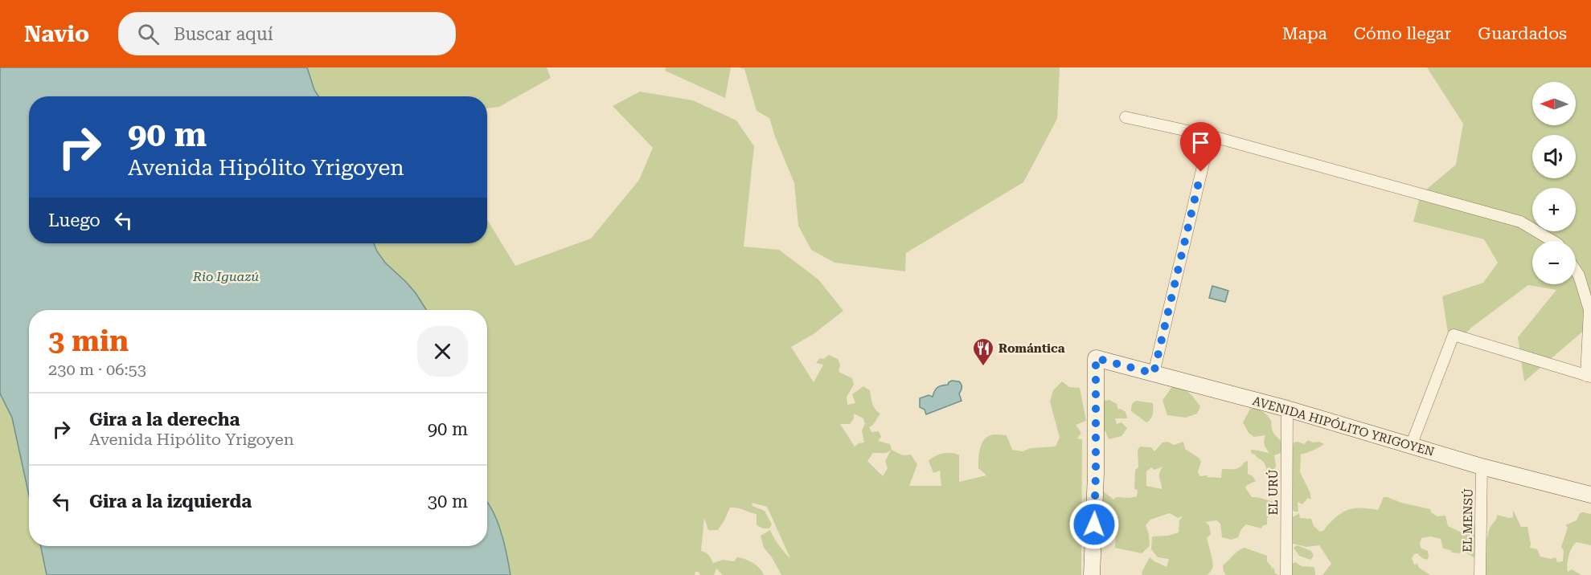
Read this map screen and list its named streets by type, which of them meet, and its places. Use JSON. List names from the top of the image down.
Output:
{
  "streets": {
    "main road": ["AVENIDA HIPÓLITO YRIGOYEN"],
    "street": ["EL URÚ", "EL MENSÚ"]
  },
  "crossings": [
    ["AVENIDA HIPÓLITO YRIGOYEN", "EL URÚ"],
    ["AVENIDA HIPÓLITO YRIGOYEN", "EL MENSÚ"]
  ],
  "water": ["Rio Iguazú"],
  "places": {
    "restaurant": ["Romántica"]
  },
  "north": "left",
  "page": {
    "header": "Navio",
    "search": "Buscar aquí",
    "nav": ["Mapa", "Cómo llegar", "Guardados"],
    "map_buttons": ["+", "−"],
    "turn": ["90 m", "Avenida Hipólito Yrigoyen"],
    "then": "Luego",
    "heading": ["3 min", "230 m · 06:53"],
    "list": [
      {
        "name": "Gira a la derecha",
        "note": "Avenida Hipólito Yrigoyen",
        "value": "90 m"
      },
      {
        "name": "Gira a la izquierda",
        "value": "30 m"
      }
    ]
  }
}
